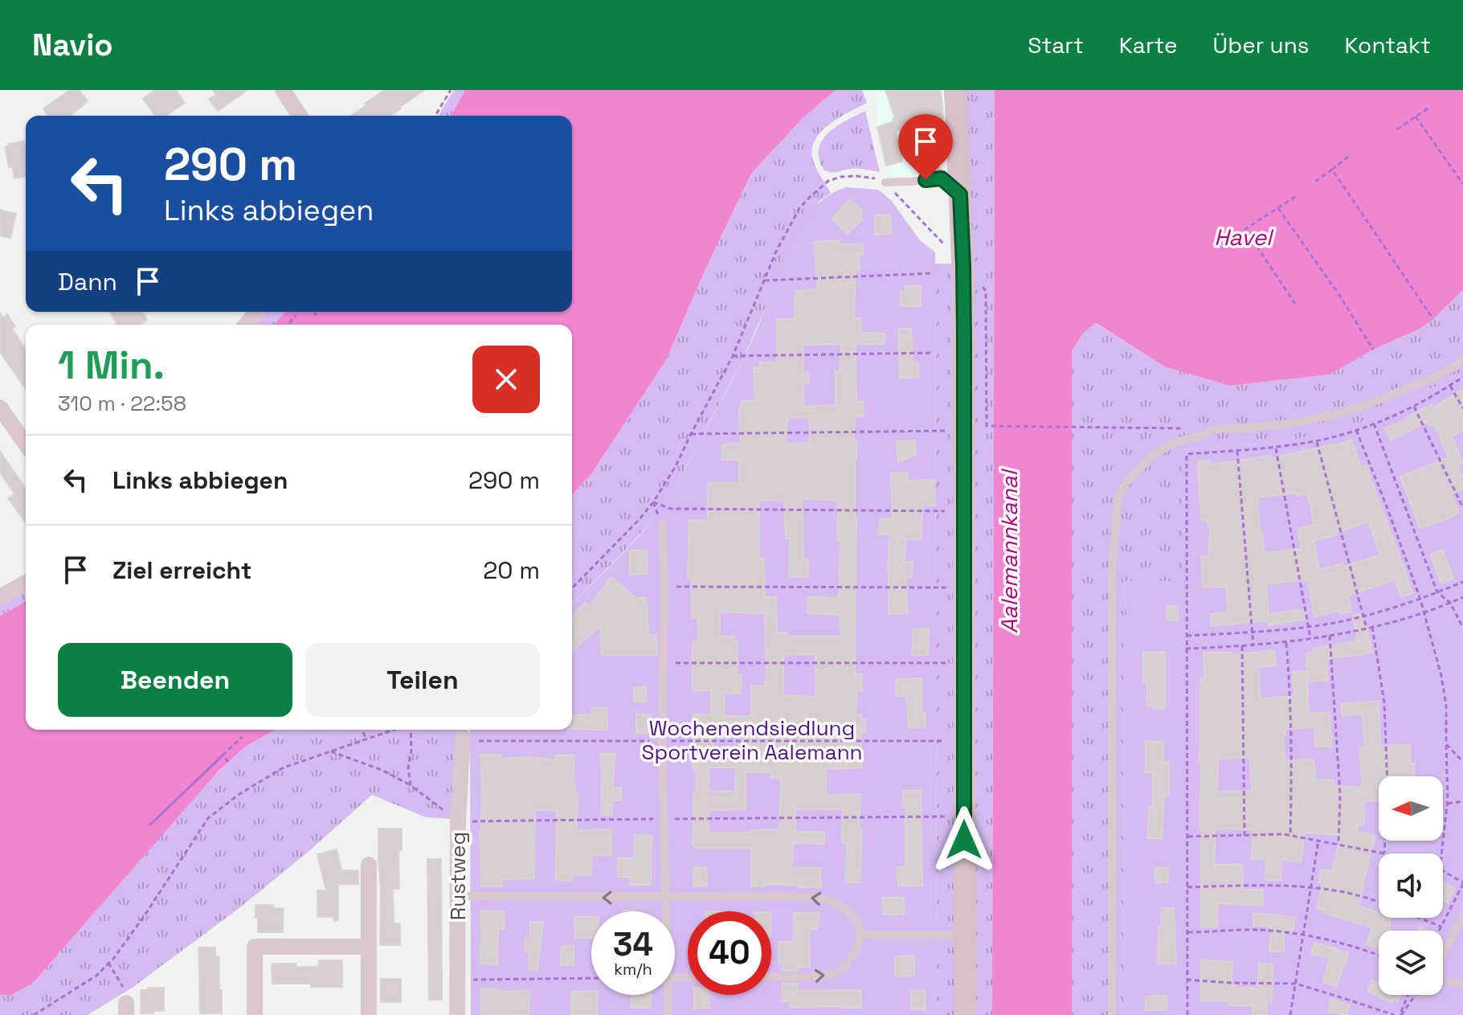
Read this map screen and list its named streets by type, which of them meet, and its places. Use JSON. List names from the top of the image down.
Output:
{
  "streets": {
    "street": ["Rustweg"]
  },
  "water": ["Havel", "Aalemannkanal"],
  "parks": ["Wochenendsiedlung Sportverein Aalemann"],
  "north": "left",
  "page": {
    "header": "Navio",
    "nav": [
      "Start",
      "Karte",
      "Über uns",
      "Kontakt"
    ],
    "turn": ["290 m", "Links abbiegen"],
    "then": "Dann",
    "heading": ["1 Min.", "310 m · 22:58"],
    "list": [
      {
        "name": "Links abbiegen",
        "value": "290 m"
      },
      {
        "name": "Ziel erreicht",
        "value": "20 m"
      }
    ],
    "buttons": ["Beenden", "Teilen"],
    "speed": "34 km/h",
    "limit": "40"
  }
}
